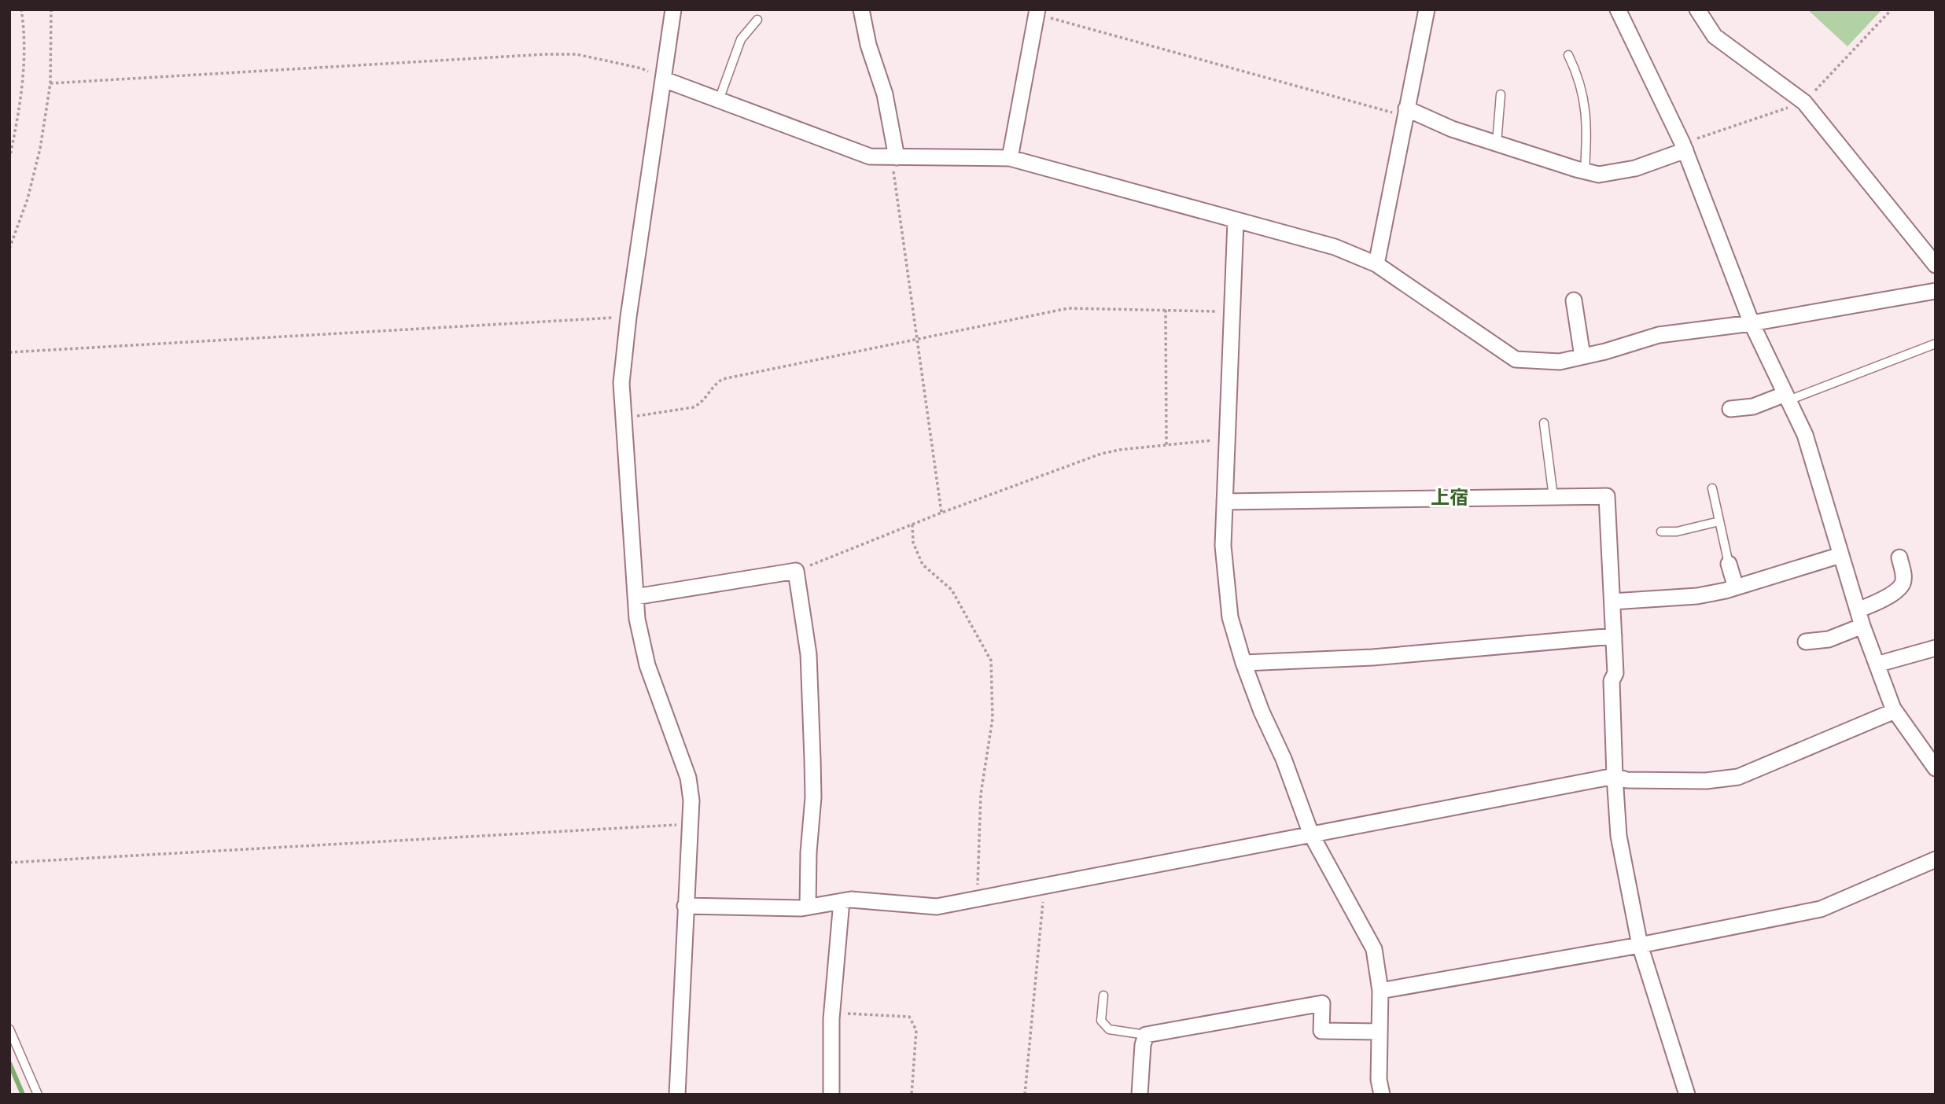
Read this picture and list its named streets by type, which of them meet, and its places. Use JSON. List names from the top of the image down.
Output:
{
  "districts": ["上宿"]
}
